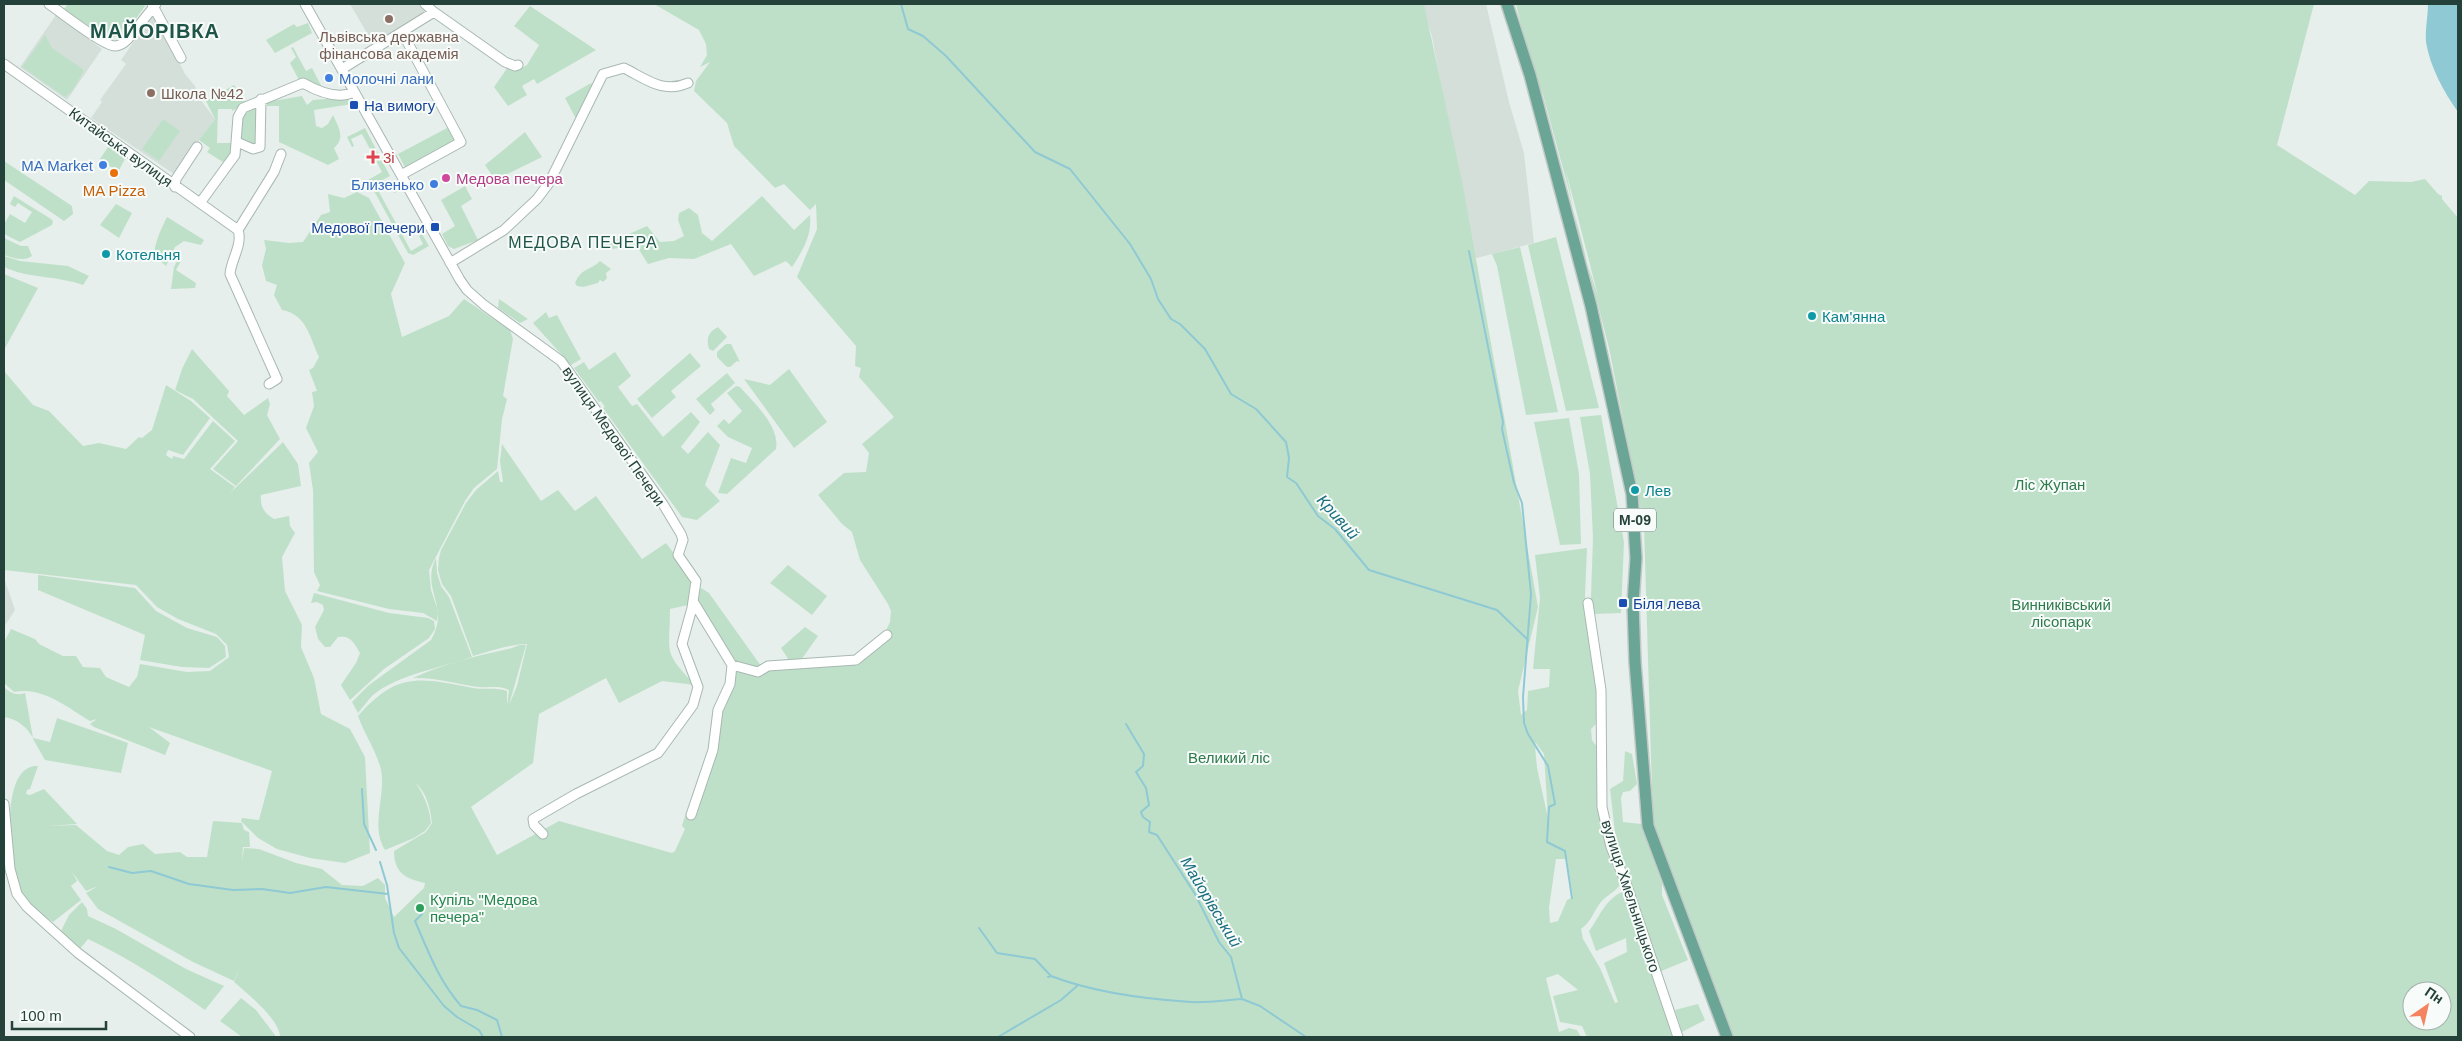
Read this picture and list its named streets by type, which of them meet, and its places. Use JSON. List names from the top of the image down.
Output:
{
  "streets": {
    "main road": ["М-09"],
    "street": ["Китайська вулиця", "вулиця Медової Печери", "вулиця Хмельницького"]
  },
  "districts": ["МАЙОРІВКА", "МЕДОВА ПЕЧЕРА"],
  "water": ["Кривий", "Майорівський"],
  "parks": ["Ліс Жупан", "Винниківський лісопарк", "Великий ліс"],
  "places": {
    "other": [
      "Львівська державна фінансова академія",
      "Молочні лани",
      "Школа №42",
      "MA Market",
      "MA Pizza",
      "Медова печера",
      "Близенько",
      "Котельня",
      "Кам'янна",
      "Лев",
      "Купіль \"Медова печера\""
    ],
    "transit": ["На вимогу", "Медової Печери", "Бiля лева"],
    "health": ["3і"]
  },
  "scale_bar": "100 m",
  "north": "top right"
}
